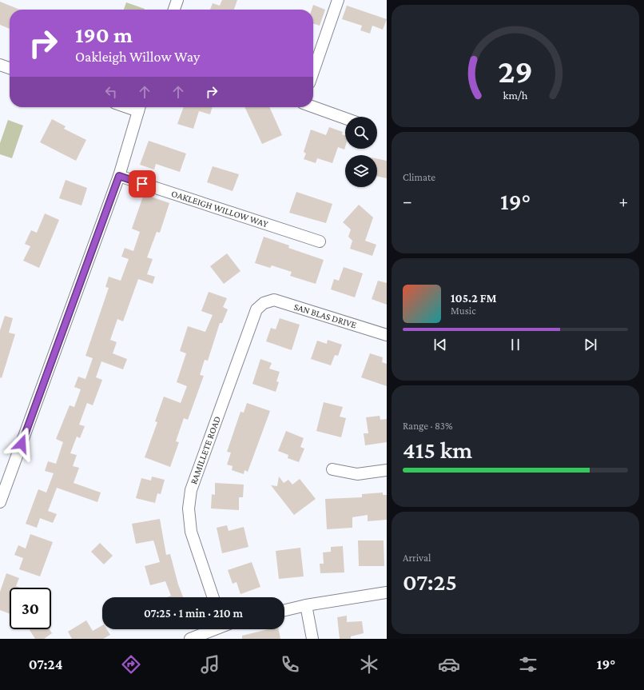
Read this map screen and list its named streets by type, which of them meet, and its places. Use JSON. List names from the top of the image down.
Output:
{
  "streets": {
    "street": ["OAKLEIGH WILLOW WAY", "SAN BLAS DRIVE", "RAMILLETE ROAD"]
  },
  "crossings": [
    ["SAN BLAS DRIVE", "RAMILLETE ROAD"]
  ],
  "page": {
    "turn": ["190 m", "Oakleigh Willow Way"],
    "tile": [
      "Climate",
      ["Range · 83%", "415 km"],
      ["Arrival", "07:25"]
    ],
    "heat": ["−", "19°", "+"],
    "song": ["105.2 FM", "Music"],
    "limit": "30",
    "trip": "07:25 · 1 min · 210 m",
    "tabs": ["07:24", "19°"],
    "gauge": ["29", "km/h"]
  }
}
